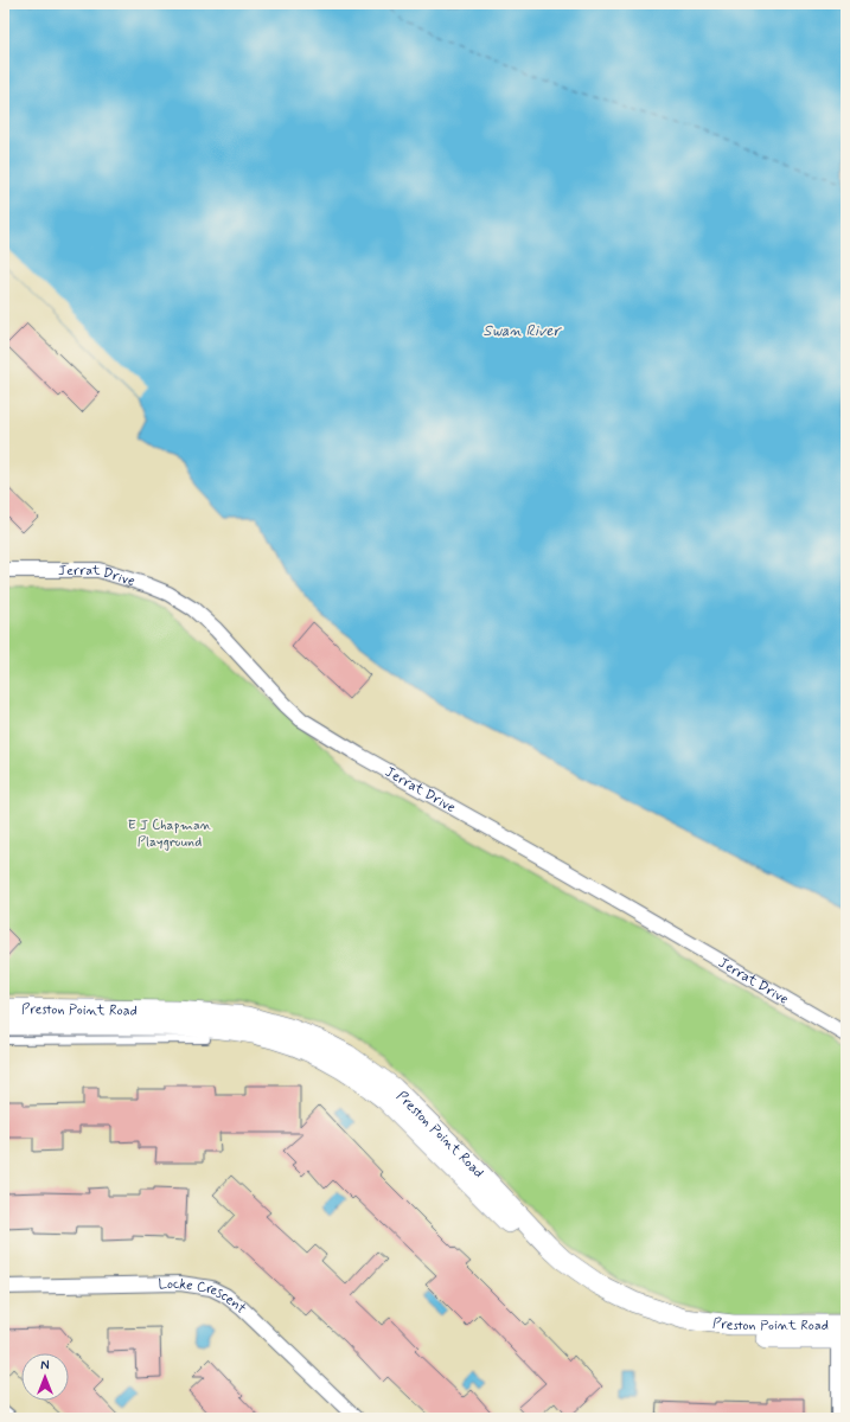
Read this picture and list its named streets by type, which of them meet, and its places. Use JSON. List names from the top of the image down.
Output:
{
  "streets": {
    "main road": ["Preston Point Road"],
    "street": ["Jerrat Drive", "Locke Crescent"]
  },
  "water": ["Swan River"],
  "parks": ["E J Chapman Playground"],
  "north": "top"
}
